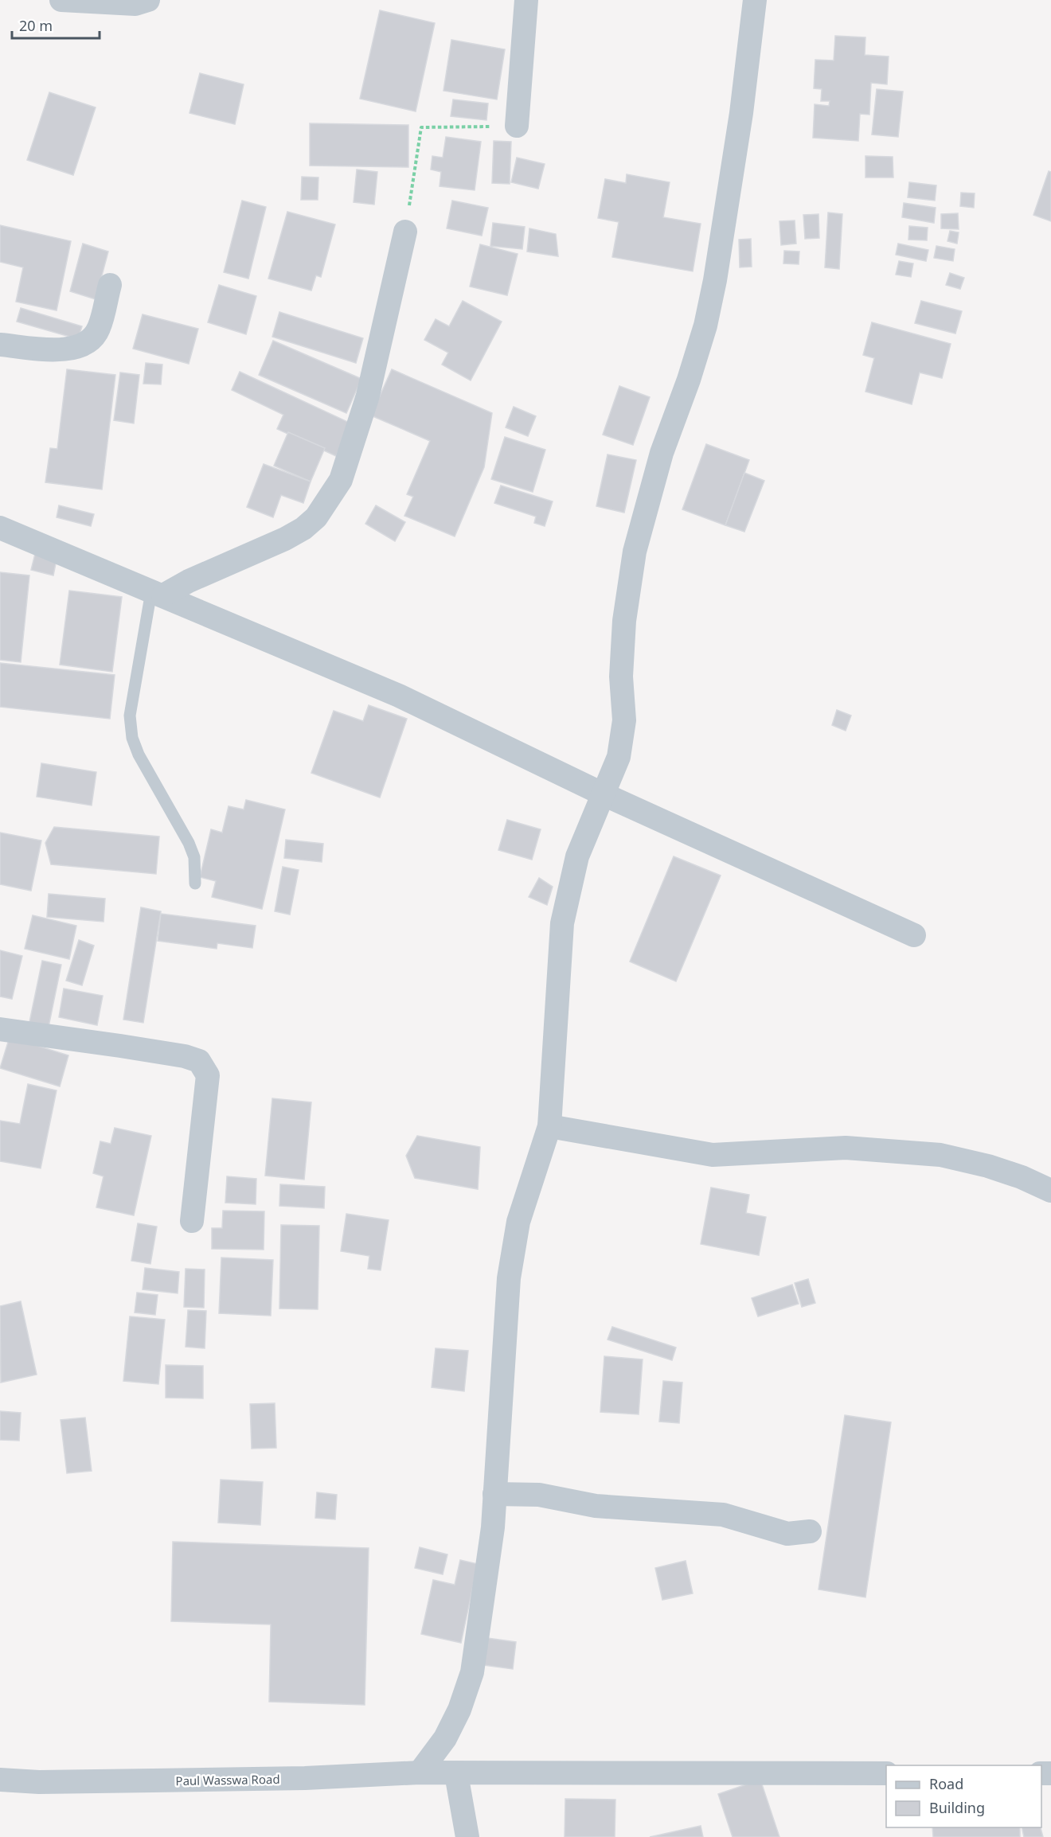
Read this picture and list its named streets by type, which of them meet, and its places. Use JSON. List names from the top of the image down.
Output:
{
  "streets": {
    "street": ["Paul Wasswa Road"]
  },
  "legend": ["Road", "Building"],
  "scale_bar": "20 m"
}
